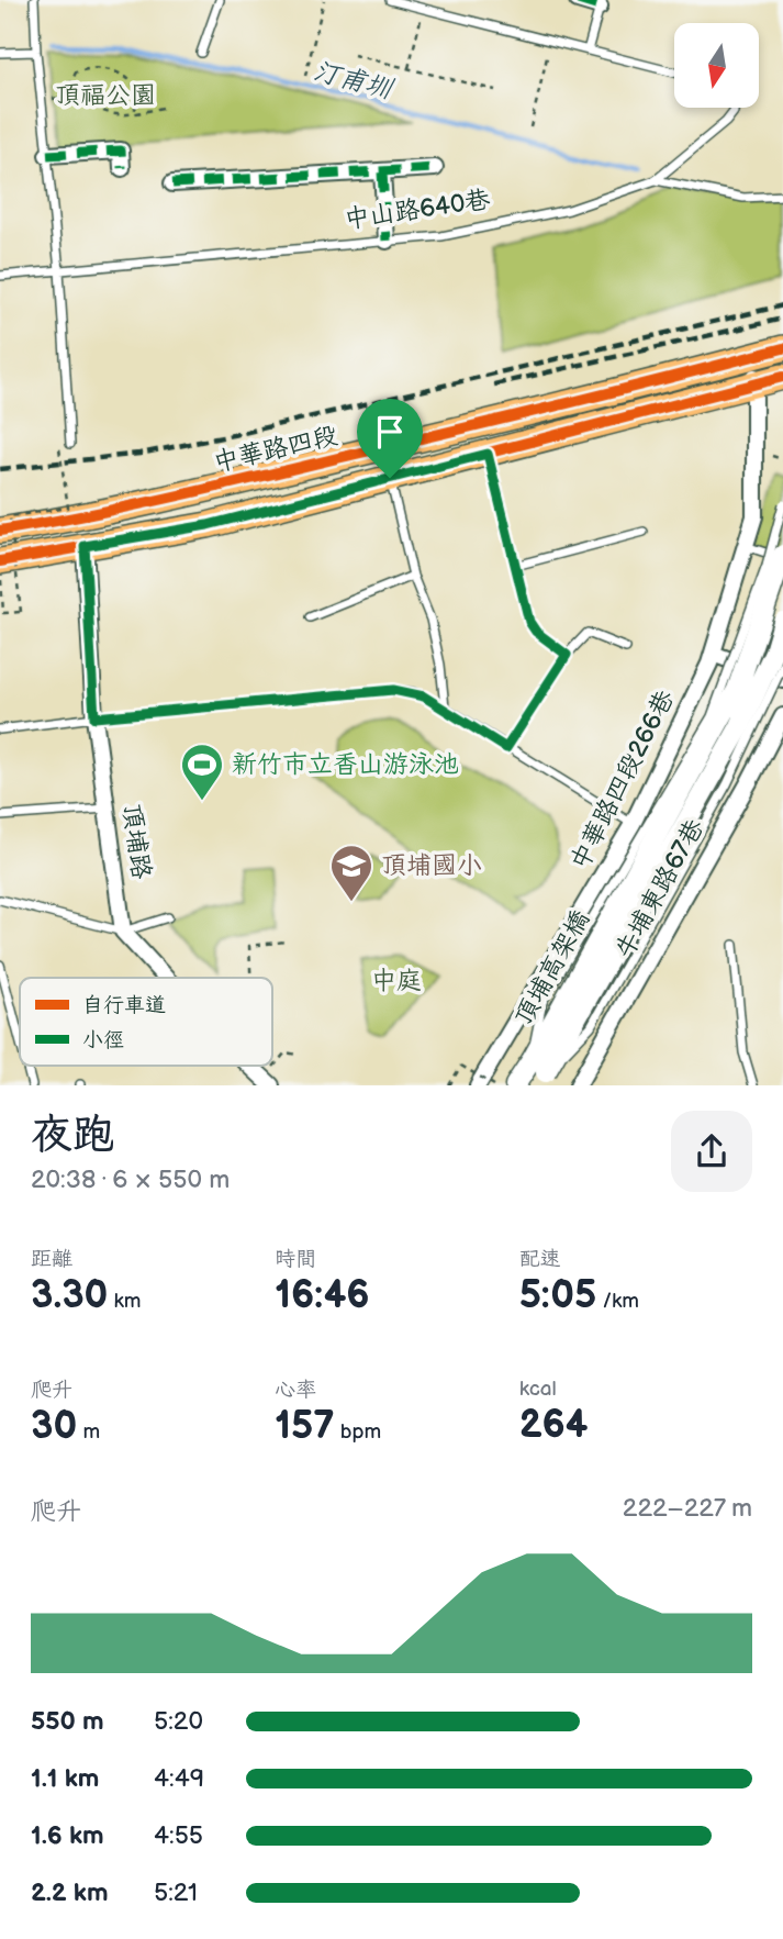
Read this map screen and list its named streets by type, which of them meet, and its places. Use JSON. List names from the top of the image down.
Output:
{
  "streets": {
    "main road": ["中華路四段"],
    "street": [
      "中華路四段266巷",
      "頂埔路",
      "牛埔東路67巷",
      "頂埔高架橋"
    ],
    "lane": ["中山路640巷"]
  },
  "crossings": [
    ["中華路四段", "中華路四段266巷"]
  ],
  "water": ["汀甫圳"],
  "parks": ["頂福公園", "中庭"],
  "places": {
    "sports": ["新竹市立香山游泳池"],
    "school or university": ["頂埔國小"]
  },
  "legend": ["自行車道", "小徑"],
  "north": "bottom",
  "page": {
    "heading": ["夜跑", "20:38 · 6 × 550 m"],
    "stats": [
      ["距離", "3.30 km"],
      ["時間", "16:46"],
      ["配速", "5:05 /km"],
      ["爬升", "30 m"],
      ["心率", "157 bpm"],
      ["kcal", "264"]
    ],
    "chart": ["爬升", "222–227 m"],
    "list": [
      {
        "name": "550 m",
        "note": "5:20"
      },
      {
        "name": "1.1 km",
        "note": "4:49"
      },
      {
        "name": "1.6 km",
        "note": "4:55"
      },
      {
        "name": "2.2 km",
        "note": "5:21"
      }
    ]
  }
}
